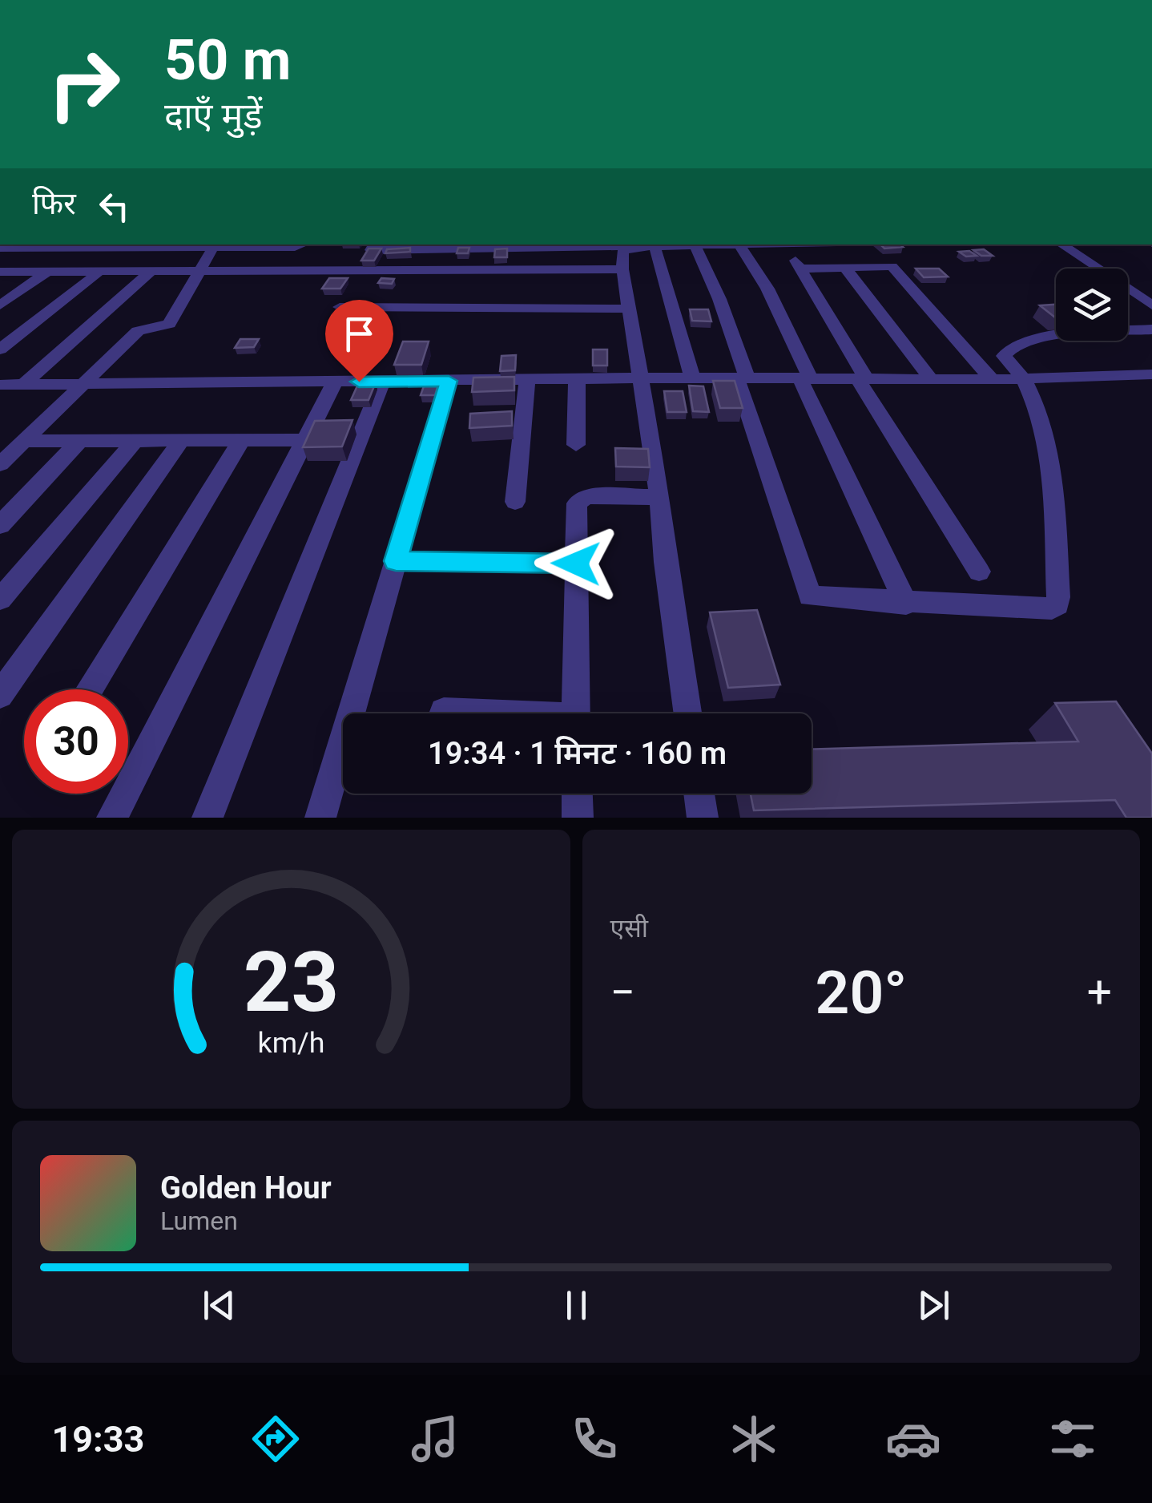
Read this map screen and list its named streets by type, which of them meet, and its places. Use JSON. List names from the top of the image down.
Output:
{
  "page": {
    "turn": ["50 m", "दाएँ मुड़ें"],
    "then": "फिर",
    "limit": "30",
    "trip": "19:34 · 1 मिनट · 160 m",
    "tile": "एसी",
    "heat": ["−", "20°", "+"],
    "song": ["Golden Hour", "Lumen"],
    "tabs": "19:33",
    "gauge": ["23", "km/h"]
  }
}
